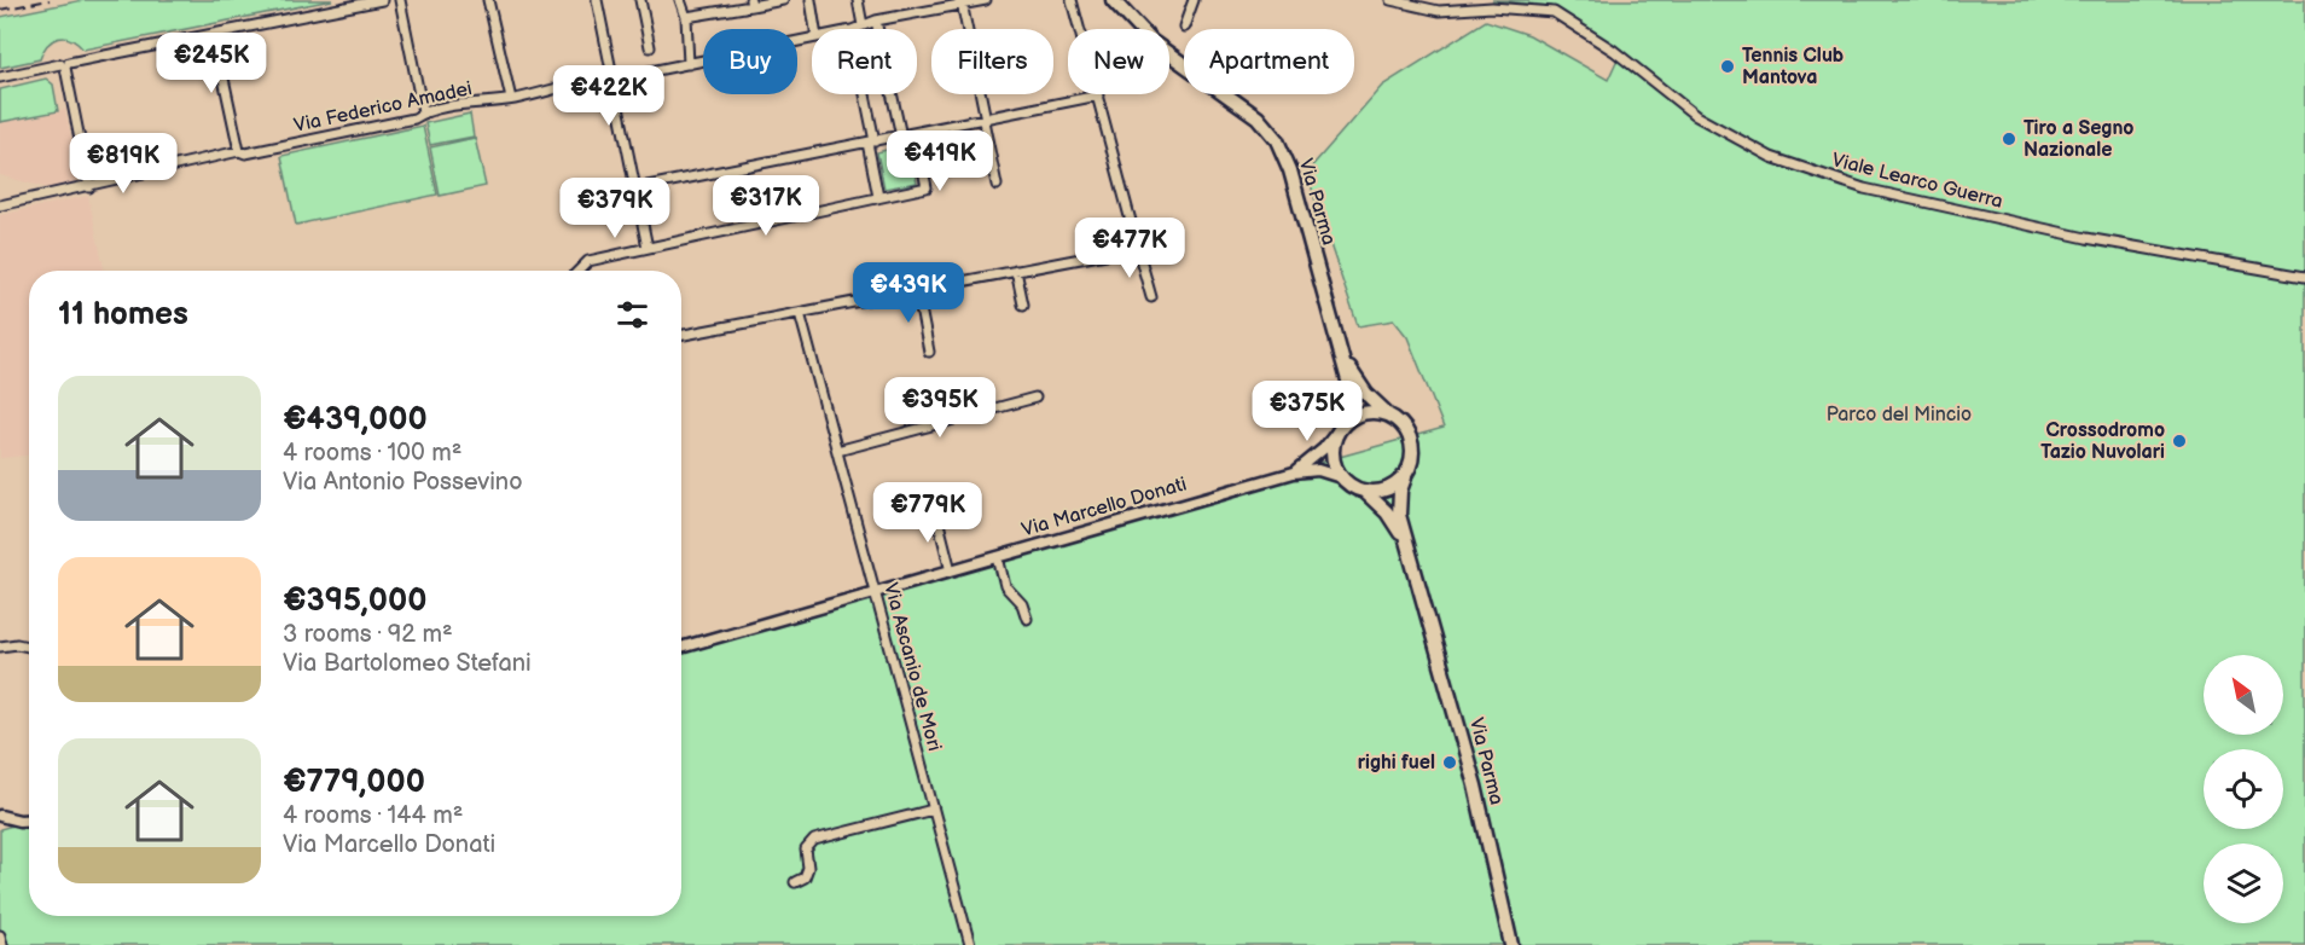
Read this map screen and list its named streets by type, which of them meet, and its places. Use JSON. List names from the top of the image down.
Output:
{
  "streets": {
    "main road": ["Via Parma"],
    "street": [
      "Via Federico Amadei",
      "Viale Learco Guerra",
      "Via Marcello Donati",
      "Via Ascanio de Mori"
    ]
  },
  "crossings": [
    ["Via Parma", "Via Marcello Donati"],
    ["Via Marcello Donati", "Via Ascanio de Mori"]
  ],
  "parks": ["Parco del Mincio"],
  "places": [
    "Tennis Club Mantova",
    "Tiro a Segno Nazionale",
    "Crossodromo Tazio Nuvolari",
    "righi fuel"
  ],
  "north": "top left",
  "page": {
    "chip": [
      "Buy",
      "Rent",
      "Filters",
      "New",
      "Apartment"
    ],
    "price": [
      "€245K",
      "€422K",
      "€419K",
      "€819K",
      "€317K",
      "€379K",
      "€477K",
      "€439K",
      "€395K",
      "€375K",
      "€779K"
    ],
    "heading": "11 homes",
    "list": [
      {
        "name": "€439,000",
        "note": "4 rooms · 100 m² · Via Antonio Possevino"
      },
      {
        "name": "€395,000",
        "note": "3 rooms · 92 m² · Via Bartolomeo Stefani"
      },
      {
        "name": "€779,000",
        "note": "4 rooms · 144 m² · Via Marcello Donati"
      }
    ]
  }
}
